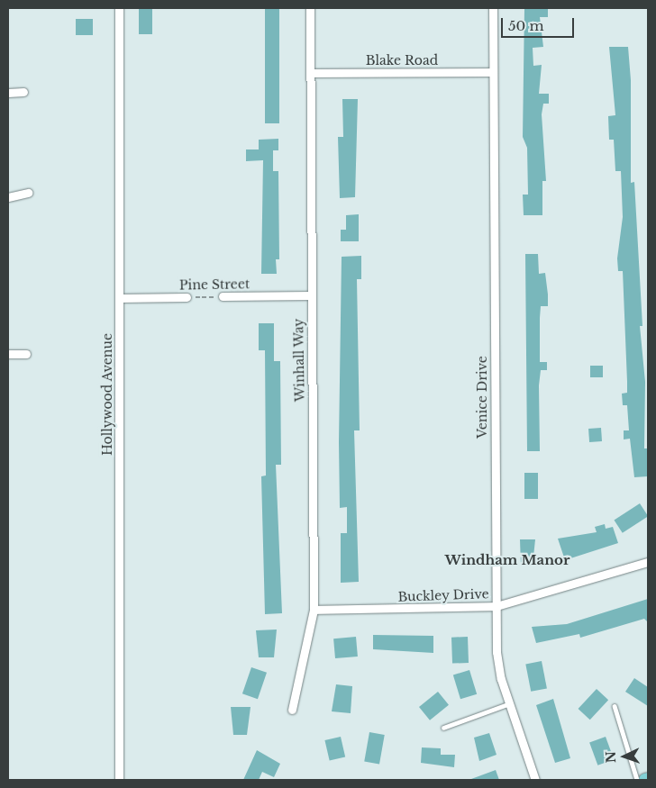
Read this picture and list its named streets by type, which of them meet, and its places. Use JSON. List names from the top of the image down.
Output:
{
  "streets": {
    "street": [
      "Blake Road",
      "Pine Street",
      "Winhall Way",
      "Hollywood Avenue",
      "Venice Drive",
      "Buckley Drive"
    ]
  },
  "crossings": [
    ["Blake Road", "Winhall Way"],
    ["Blake Road", "Venice Drive"],
    ["Pine Street", "Winhall Way"],
    ["Pine Street", "Hollywood Avenue"],
    ["Winhall Way", "Buckley Drive"],
    ["Venice Drive", "Buckley Drive"]
  ],
  "districts": ["Windham Manor"],
  "scale_bar": "50 m",
  "north": "left"
}
